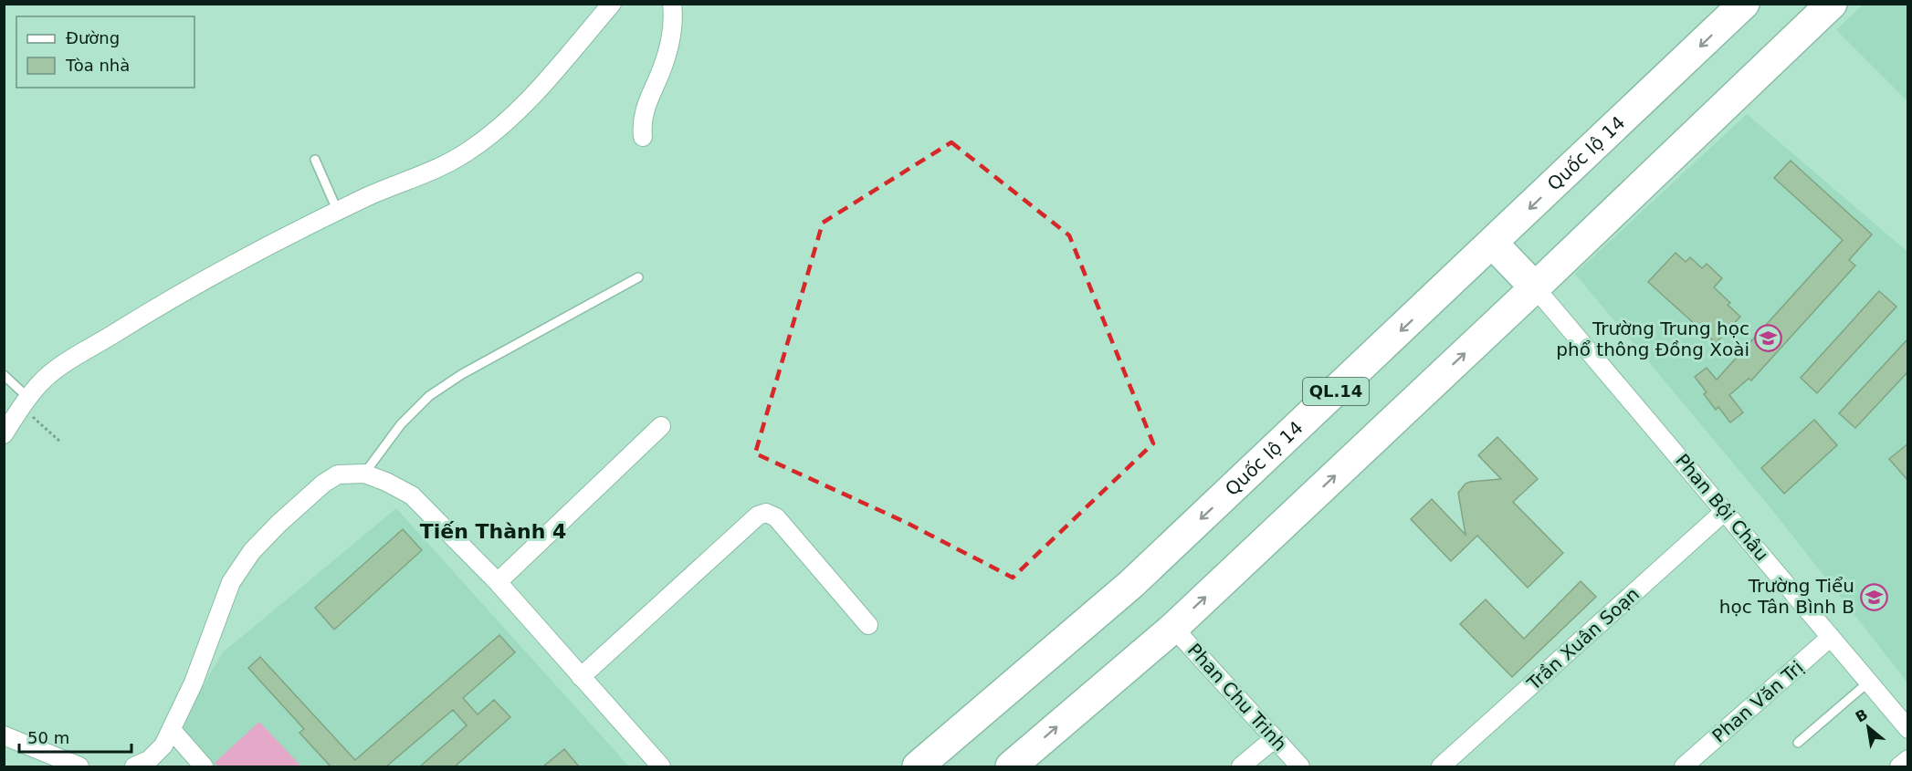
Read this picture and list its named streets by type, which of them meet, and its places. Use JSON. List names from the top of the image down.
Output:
{
  "streets": {
    "highway": ["Quốc lộ 14", "QL.14"],
    "street": [
      "Phan Bội Châu",
      "Trần Xuân Soạn",
      "Phan Chu Trinh",
      "Phan Văn Trị"
    ]
  },
  "crossings": [
    ["Phan Bội Châu", "Trần Xuân Soạn"],
    ["Phan Bội Châu", "Phan Văn Trị"]
  ],
  "districts": ["Tiến Thành 4"],
  "places": {
    "school or university": ["Trường Trung học phổ thông Đồng Xoài", "Trường Tiểu học Tân Bình B"]
  },
  "legend": ["Đường", "Tòa nhà"],
  "scale_bar": "50 m",
  "north": "top left"
}
